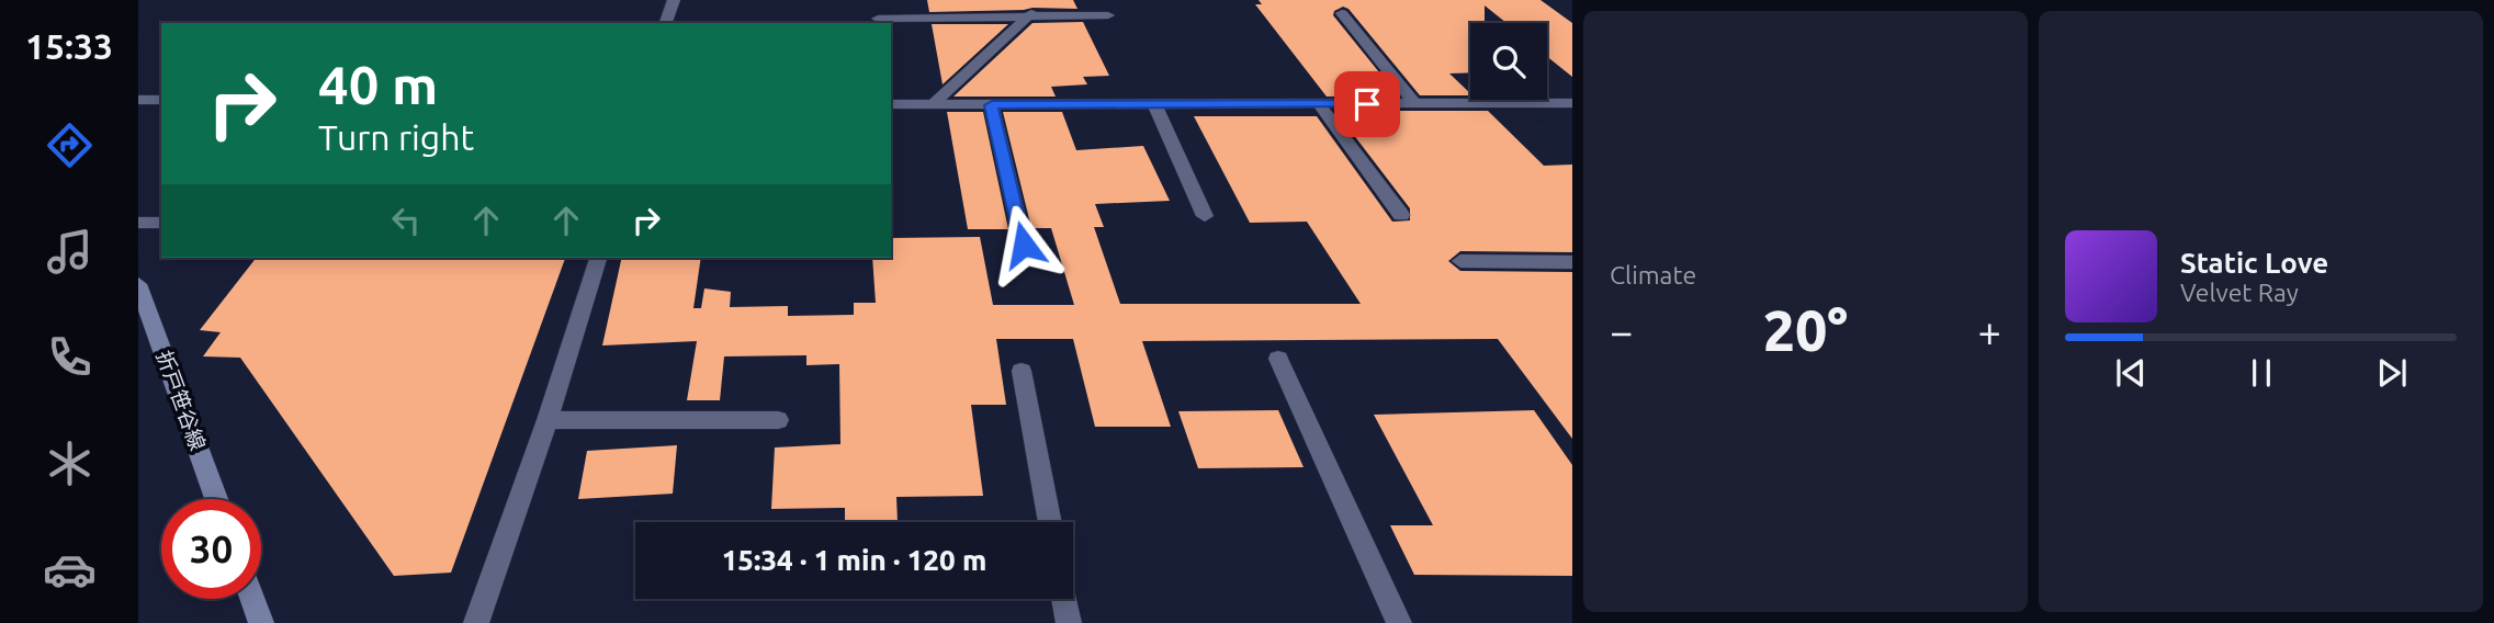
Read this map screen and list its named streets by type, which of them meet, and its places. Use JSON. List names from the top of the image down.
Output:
{
  "streets": {
    "main road": ["折戸笹谷線"]
  },
  "page": {
    "tabs": "15:33",
    "tile": "Climate",
    "turn": ["40 m", "Turn right"],
    "song": ["Static Love", "Velvet Ray"],
    "heat": ["−", "20°", "+"],
    "limit": "30",
    "trip": "15:34 · 1 min · 120 m"
  }
}
